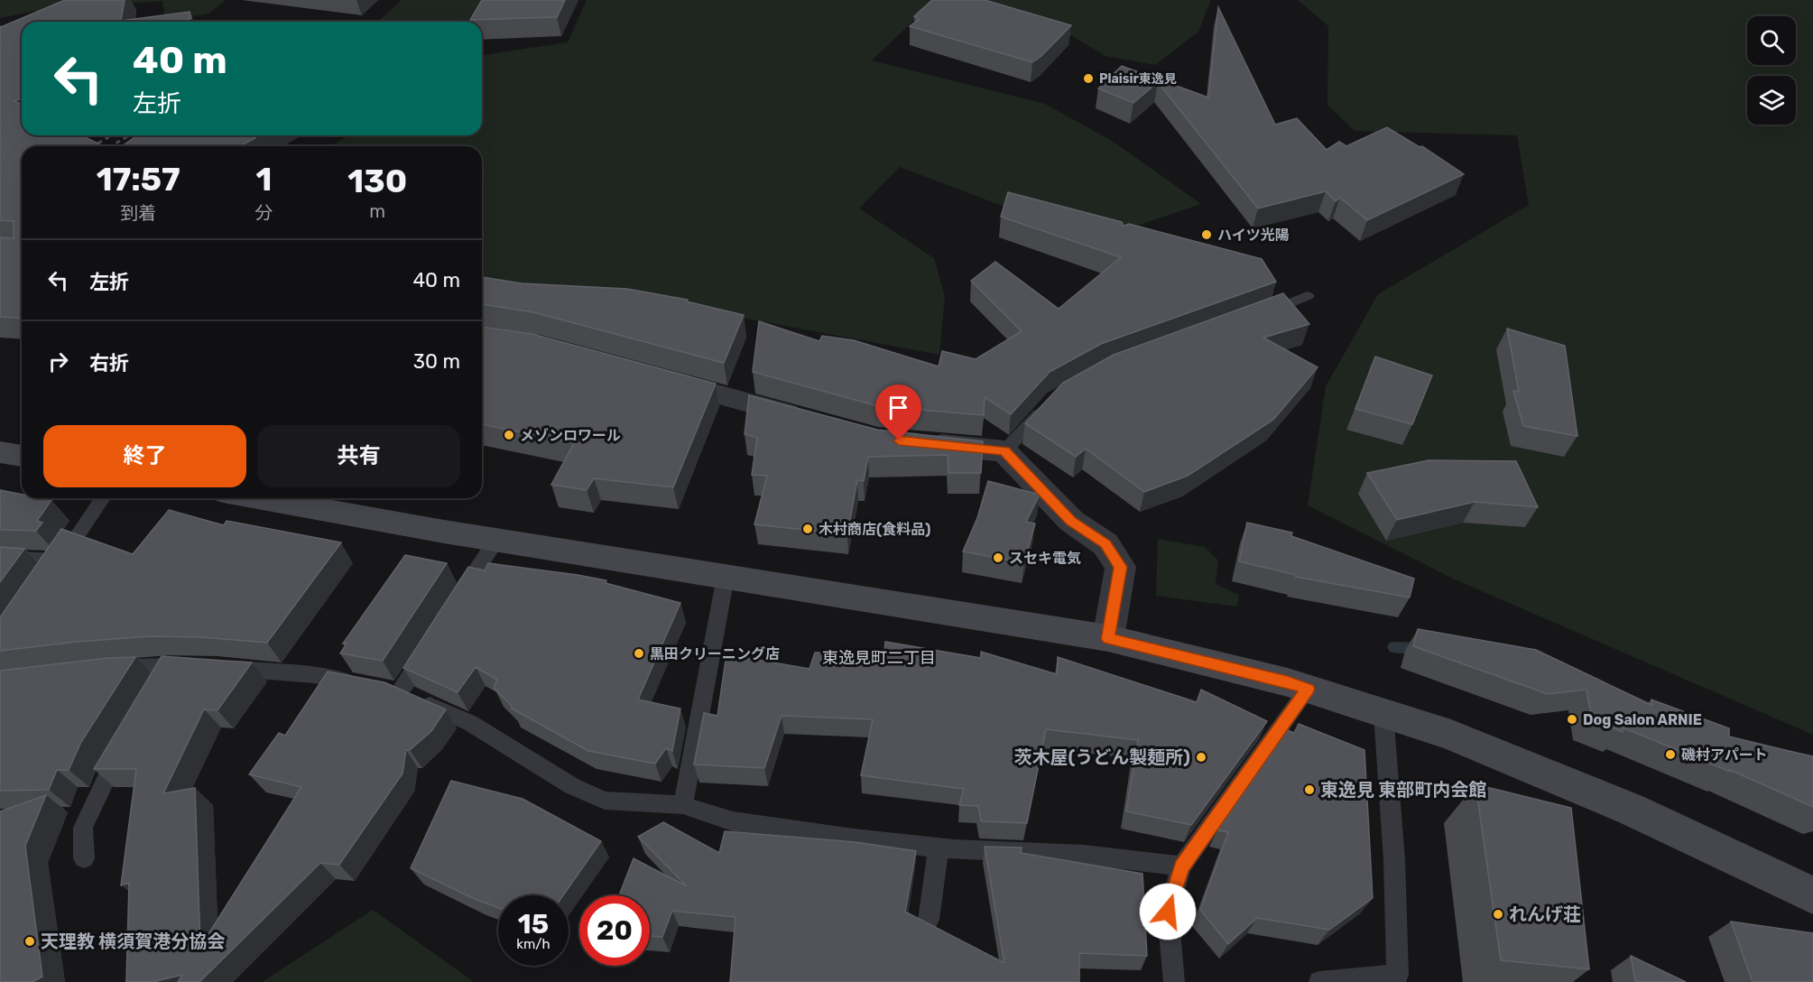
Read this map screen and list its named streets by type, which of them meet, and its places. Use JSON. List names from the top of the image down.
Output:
{
  "districts": ["東逸見町二丁目"],
  "places": [
    "Plaisir東逸見",
    "ハイツ光陽",
    "メゾンロワール",
    "木村商店(食料品)",
    "スセキ電気",
    "黒田クリーニング店",
    "Dog Salon ARNIE",
    "磯村アパート",
    "茨木屋(うどん製麺所)",
    "東逸見 東部町内会館",
    "れんげ荘",
    "天理教 横須賀港分協会"
  ],
  "page": {
    "turn": ["40 m", "左折"],
    "eta": [
      "17:57",
      "到着",
      "1",
      "分",
      "130",
      "m"
    ],
    "list": [
      {
        "name": "左折",
        "value": "40 m"
      },
      {
        "name": "右折",
        "value": "30 m"
      }
    ],
    "buttons": ["終了", "共有"],
    "speed": "15 km/h",
    "limit": "20"
  }
}
